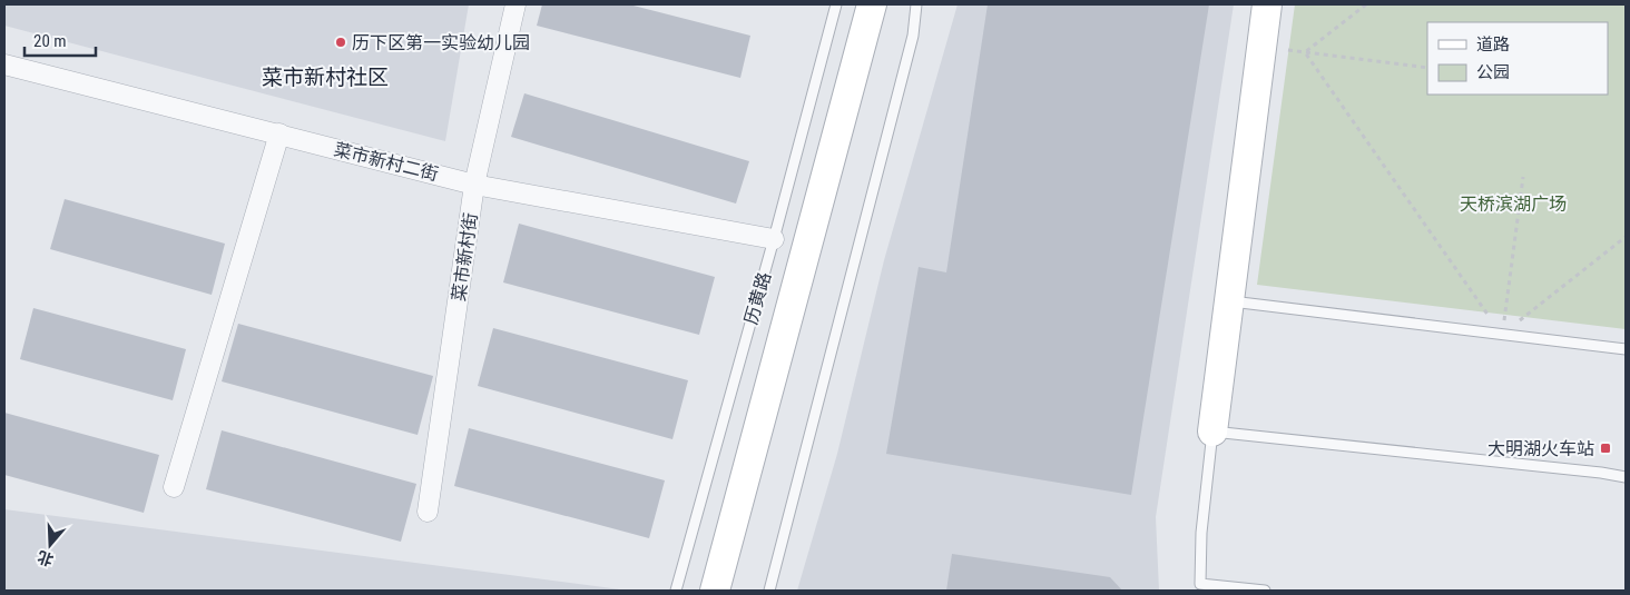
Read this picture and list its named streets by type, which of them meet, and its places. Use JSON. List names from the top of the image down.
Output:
{
  "streets": {
    "street": ["菜市新村二街", "菜市新村街", "历黄路"]
  },
  "crossings": [
    ["菜市新村二街", "菜市新村街"],
    ["菜市新村二街", "历黄路"]
  ],
  "districts": ["菜市新村社区"],
  "parks": ["天桥滨湖广场"],
  "places": {
    "other": ["历下区第一实验幼儿园"],
    "transit": ["大明湖火车站"]
  },
  "legend": ["道路", "公园"],
  "scale_bar": "20 m",
  "north": "bottom"
}
